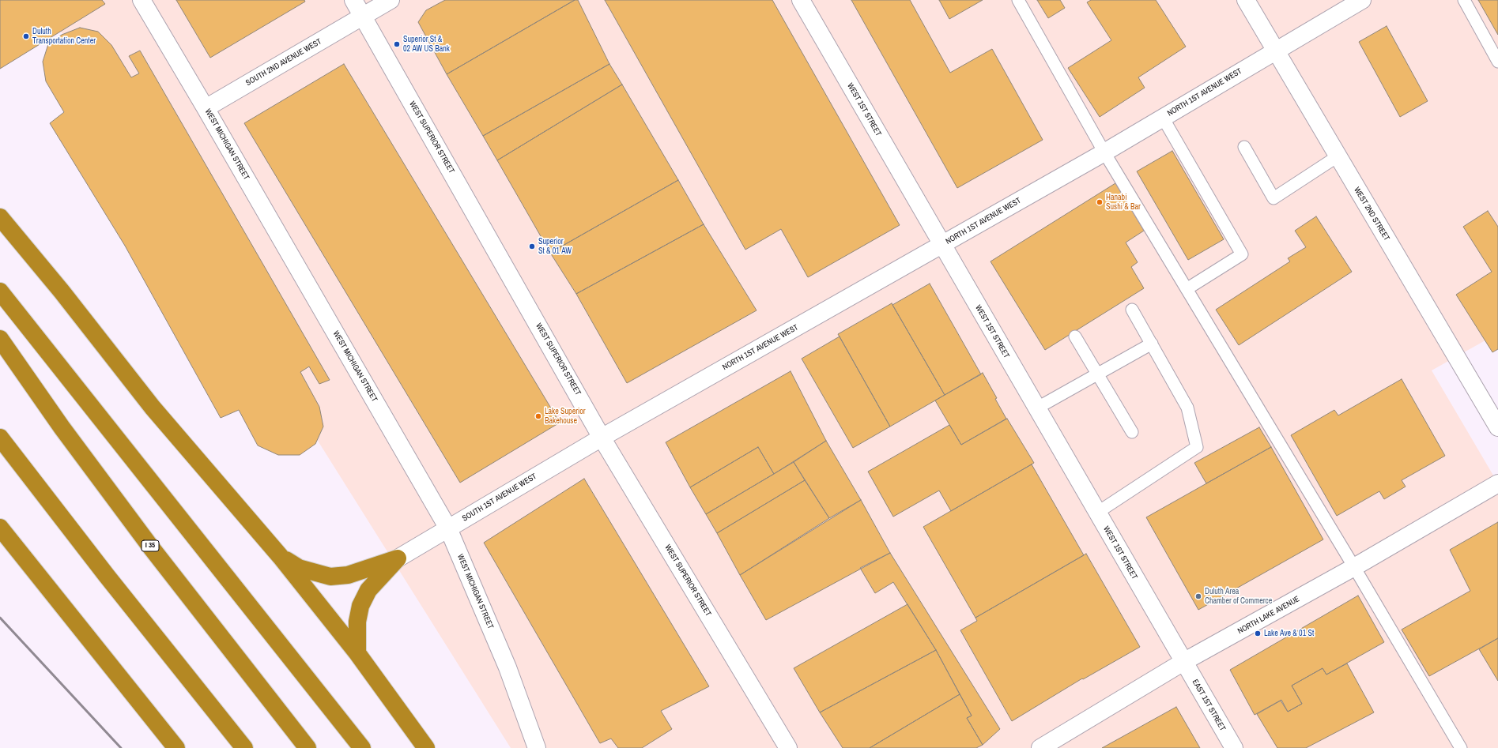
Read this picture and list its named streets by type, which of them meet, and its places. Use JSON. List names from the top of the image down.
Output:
{
  "streets": {
    "highway": ["I 35"],
    "street": [
      "SOUTH 2ND AVENUE WEST",
      "NORTH 1ST AVENUE WEST",
      "WEST 1ST STREET",
      "WEST SUPERIOR STREET",
      "WEST MICHIGAN STREET",
      "WEST 2ND STREET",
      "SOUTH 1ST AVENUE WEST",
      "NORTH LAKE AVENUE",
      "EAST 1ST STREET"
    ]
  },
  "crossings": [
    ["SOUTH 2ND AVENUE WEST", "WEST SUPERIOR STREET"],
    ["SOUTH 2ND AVENUE WEST", "WEST MICHIGAN STREET"],
    ["NORTH 1ST AVENUE WEST", "WEST 1ST STREET"],
    ["NORTH 1ST AVENUE WEST", "WEST SUPERIOR STREET"],
    ["NORTH 1ST AVENUE WEST", "WEST 2ND STREET"],
    ["NORTH 1ST AVENUE WEST", "SOUTH 1ST AVENUE WEST"],
    ["WEST 1ST STREET", "NORTH LAKE AVENUE"],
    ["WEST 1ST STREET", "EAST 1ST STREET"],
    ["WEST SUPERIOR STREET", "SOUTH 1ST AVENUE WEST"],
    ["WEST MICHIGAN STREET", "SOUTH 1ST AVENUE WEST"],
    ["NORTH LAKE AVENUE", "EAST 1ST STREET"]
  ],
  "places": [
    "Duluth Transportation Center",
    "Superior St & 02 AW US Bank",
    "Hanabi Sushi & Bar",
    "Superior St & 01 AW",
    "Lake Superior Bakehouse",
    "Duluth Area Chamber of Commerce",
    "Lake Ave & 01 St"
  ]
}
